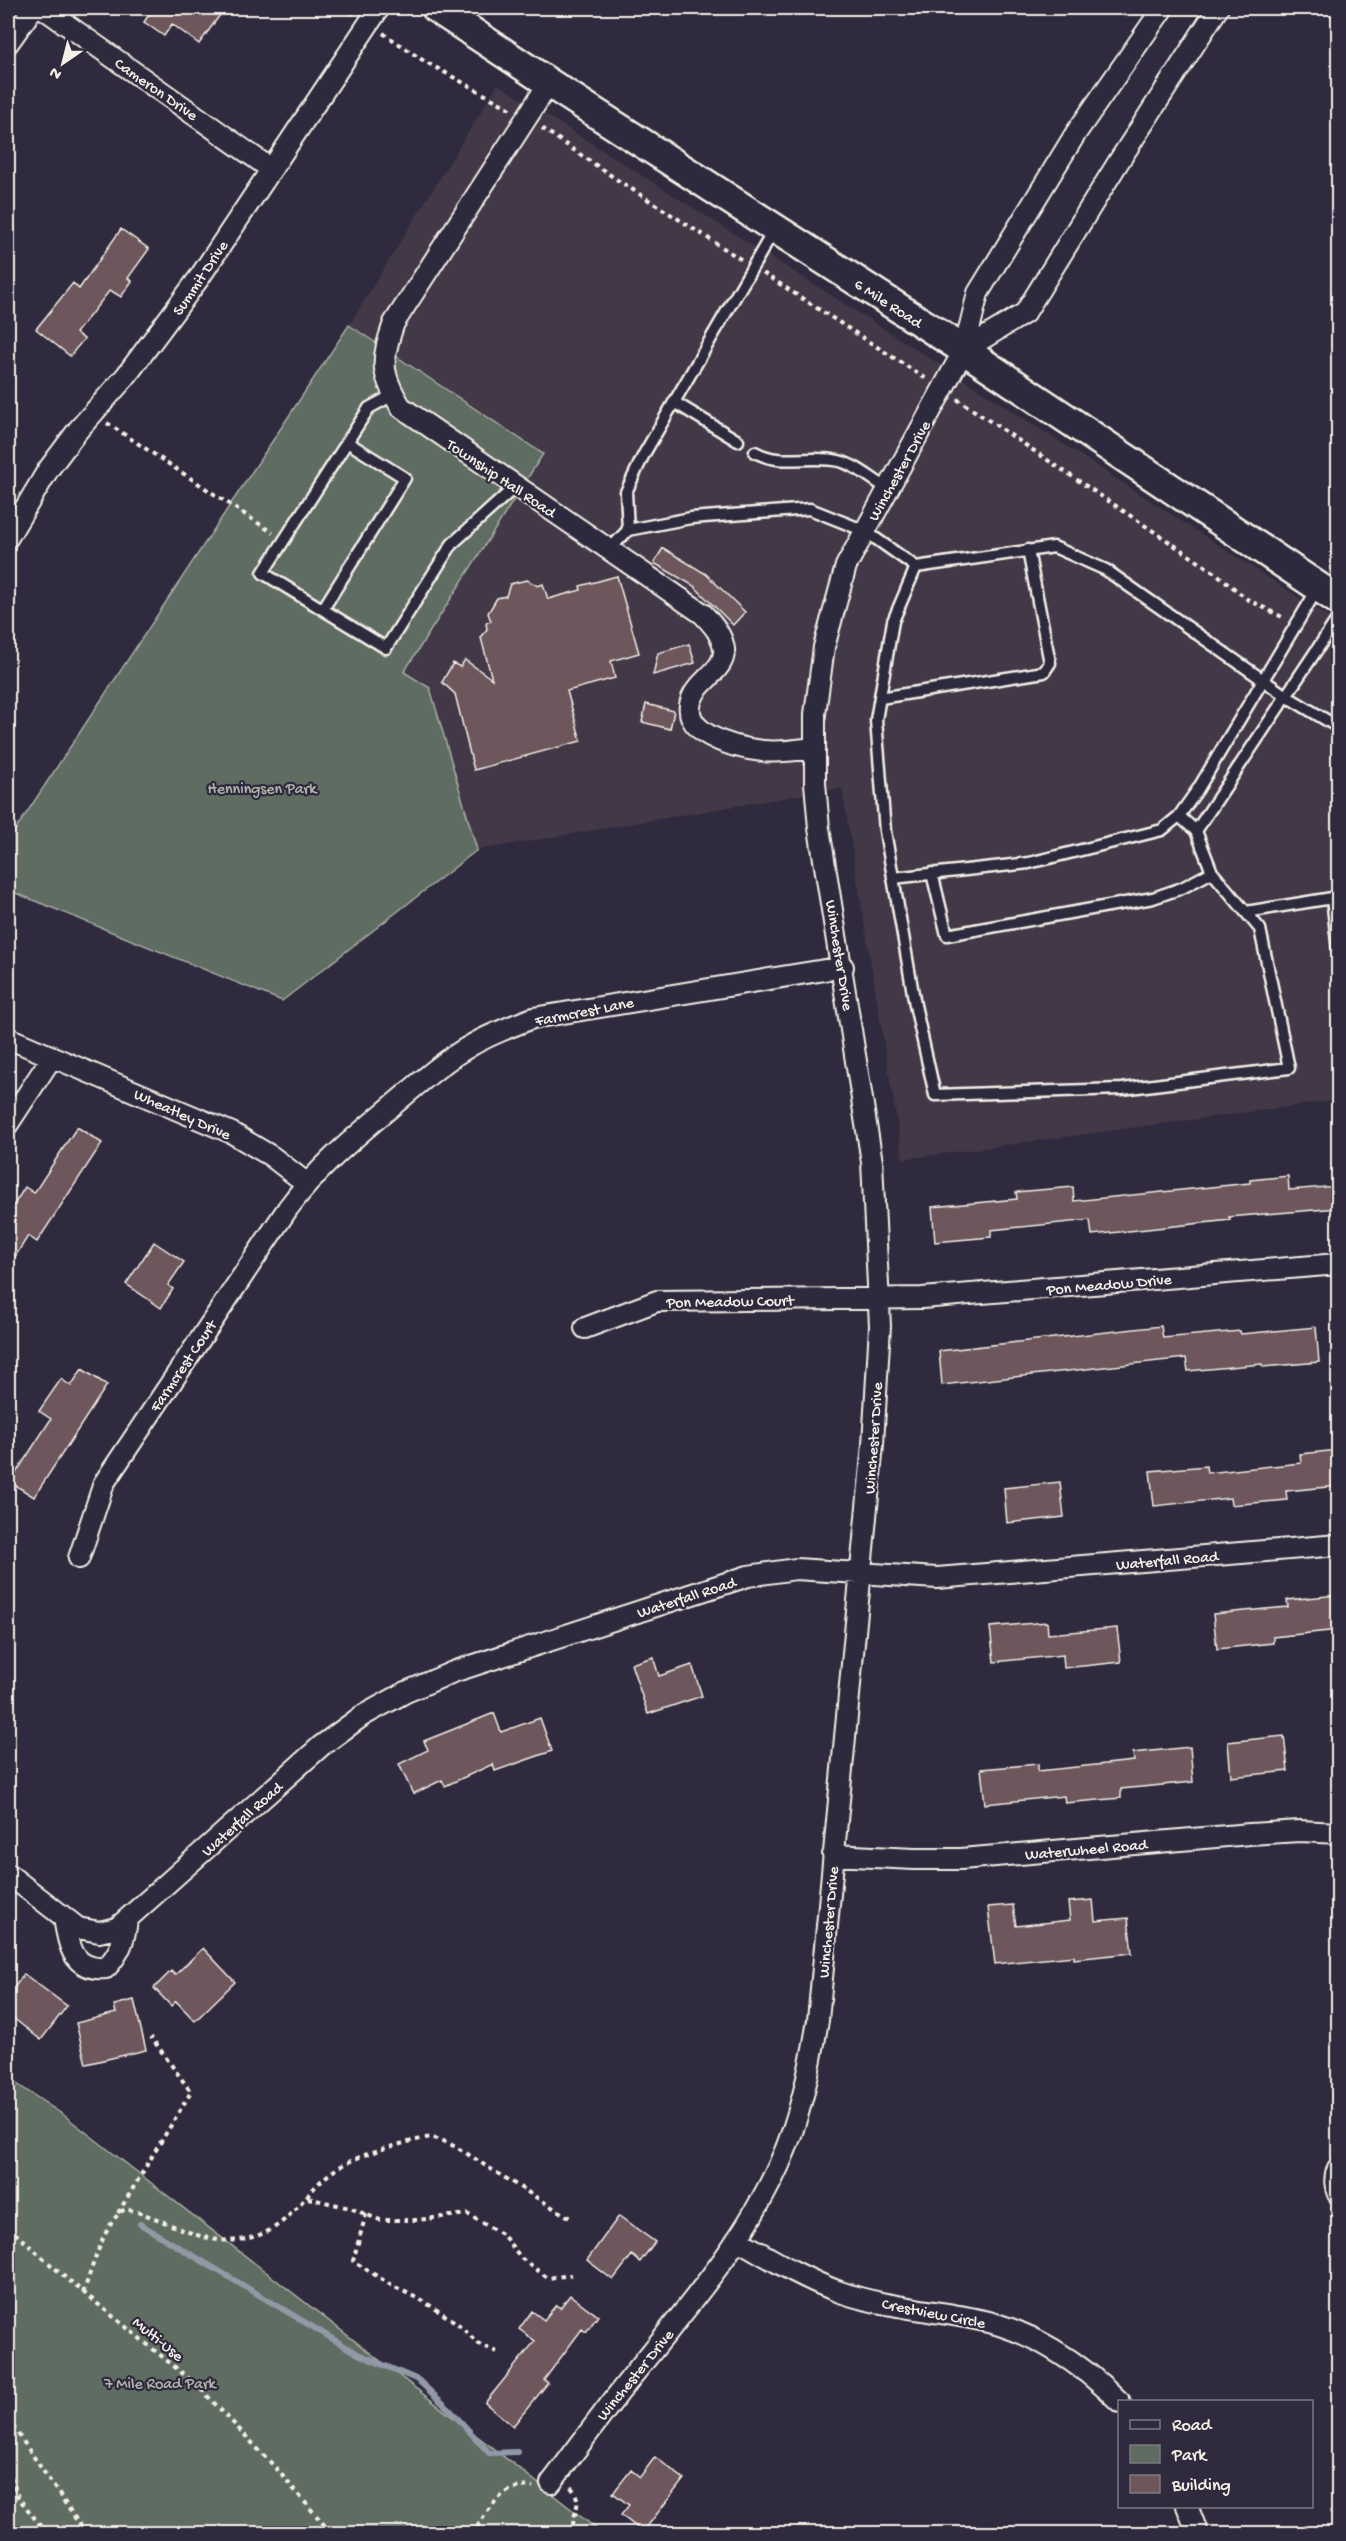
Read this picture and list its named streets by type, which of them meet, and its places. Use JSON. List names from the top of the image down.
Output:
{
  "streets": {
    "street": [
      "Cameron Drive",
      "Summit Drive",
      "6 Mile Road",
      "Winchester Drive",
      "Township Hall Road",
      "Farmcrest Lane",
      "Wheatley Drive",
      "Pon Meadow Drive",
      "Pon Meadow Court",
      "Farmcrest Court",
      "Waterfall Road",
      "Waterwheel Road",
      "Crestview Circle"
    ],
    "path": ["Multi-Use"]
  },
  "crossings": [
    ["Cameron Drive", "Summit Drive"],
    ["6 Mile Road", "Winchester Drive"],
    ["6 Mile Road", "Township Hall Road"],
    ["Winchester Drive", "Township Hall Road"],
    ["Winchester Drive", "Farmcrest Lane"],
    ["Winchester Drive", "Pon Meadow Drive"],
    ["Winchester Drive", "Pon Meadow Court"],
    ["Winchester Drive", "Waterfall Road"],
    ["Winchester Drive", "Waterwheel Road"],
    ["Winchester Drive", "Crestview Circle"],
    ["Farmcrest Lane", "Wheatley Drive"],
    ["Farmcrest Lane", "Farmcrest Court"],
    ["Wheatley Drive", "Farmcrest Court"],
    ["Pon Meadow Drive", "Pon Meadow Court"]
  ],
  "parks": ["Henningsen Park", "7 Mile Road Park"],
  "legend": ["Road", "Park", "Building"],
  "north": "bottom left"
}
